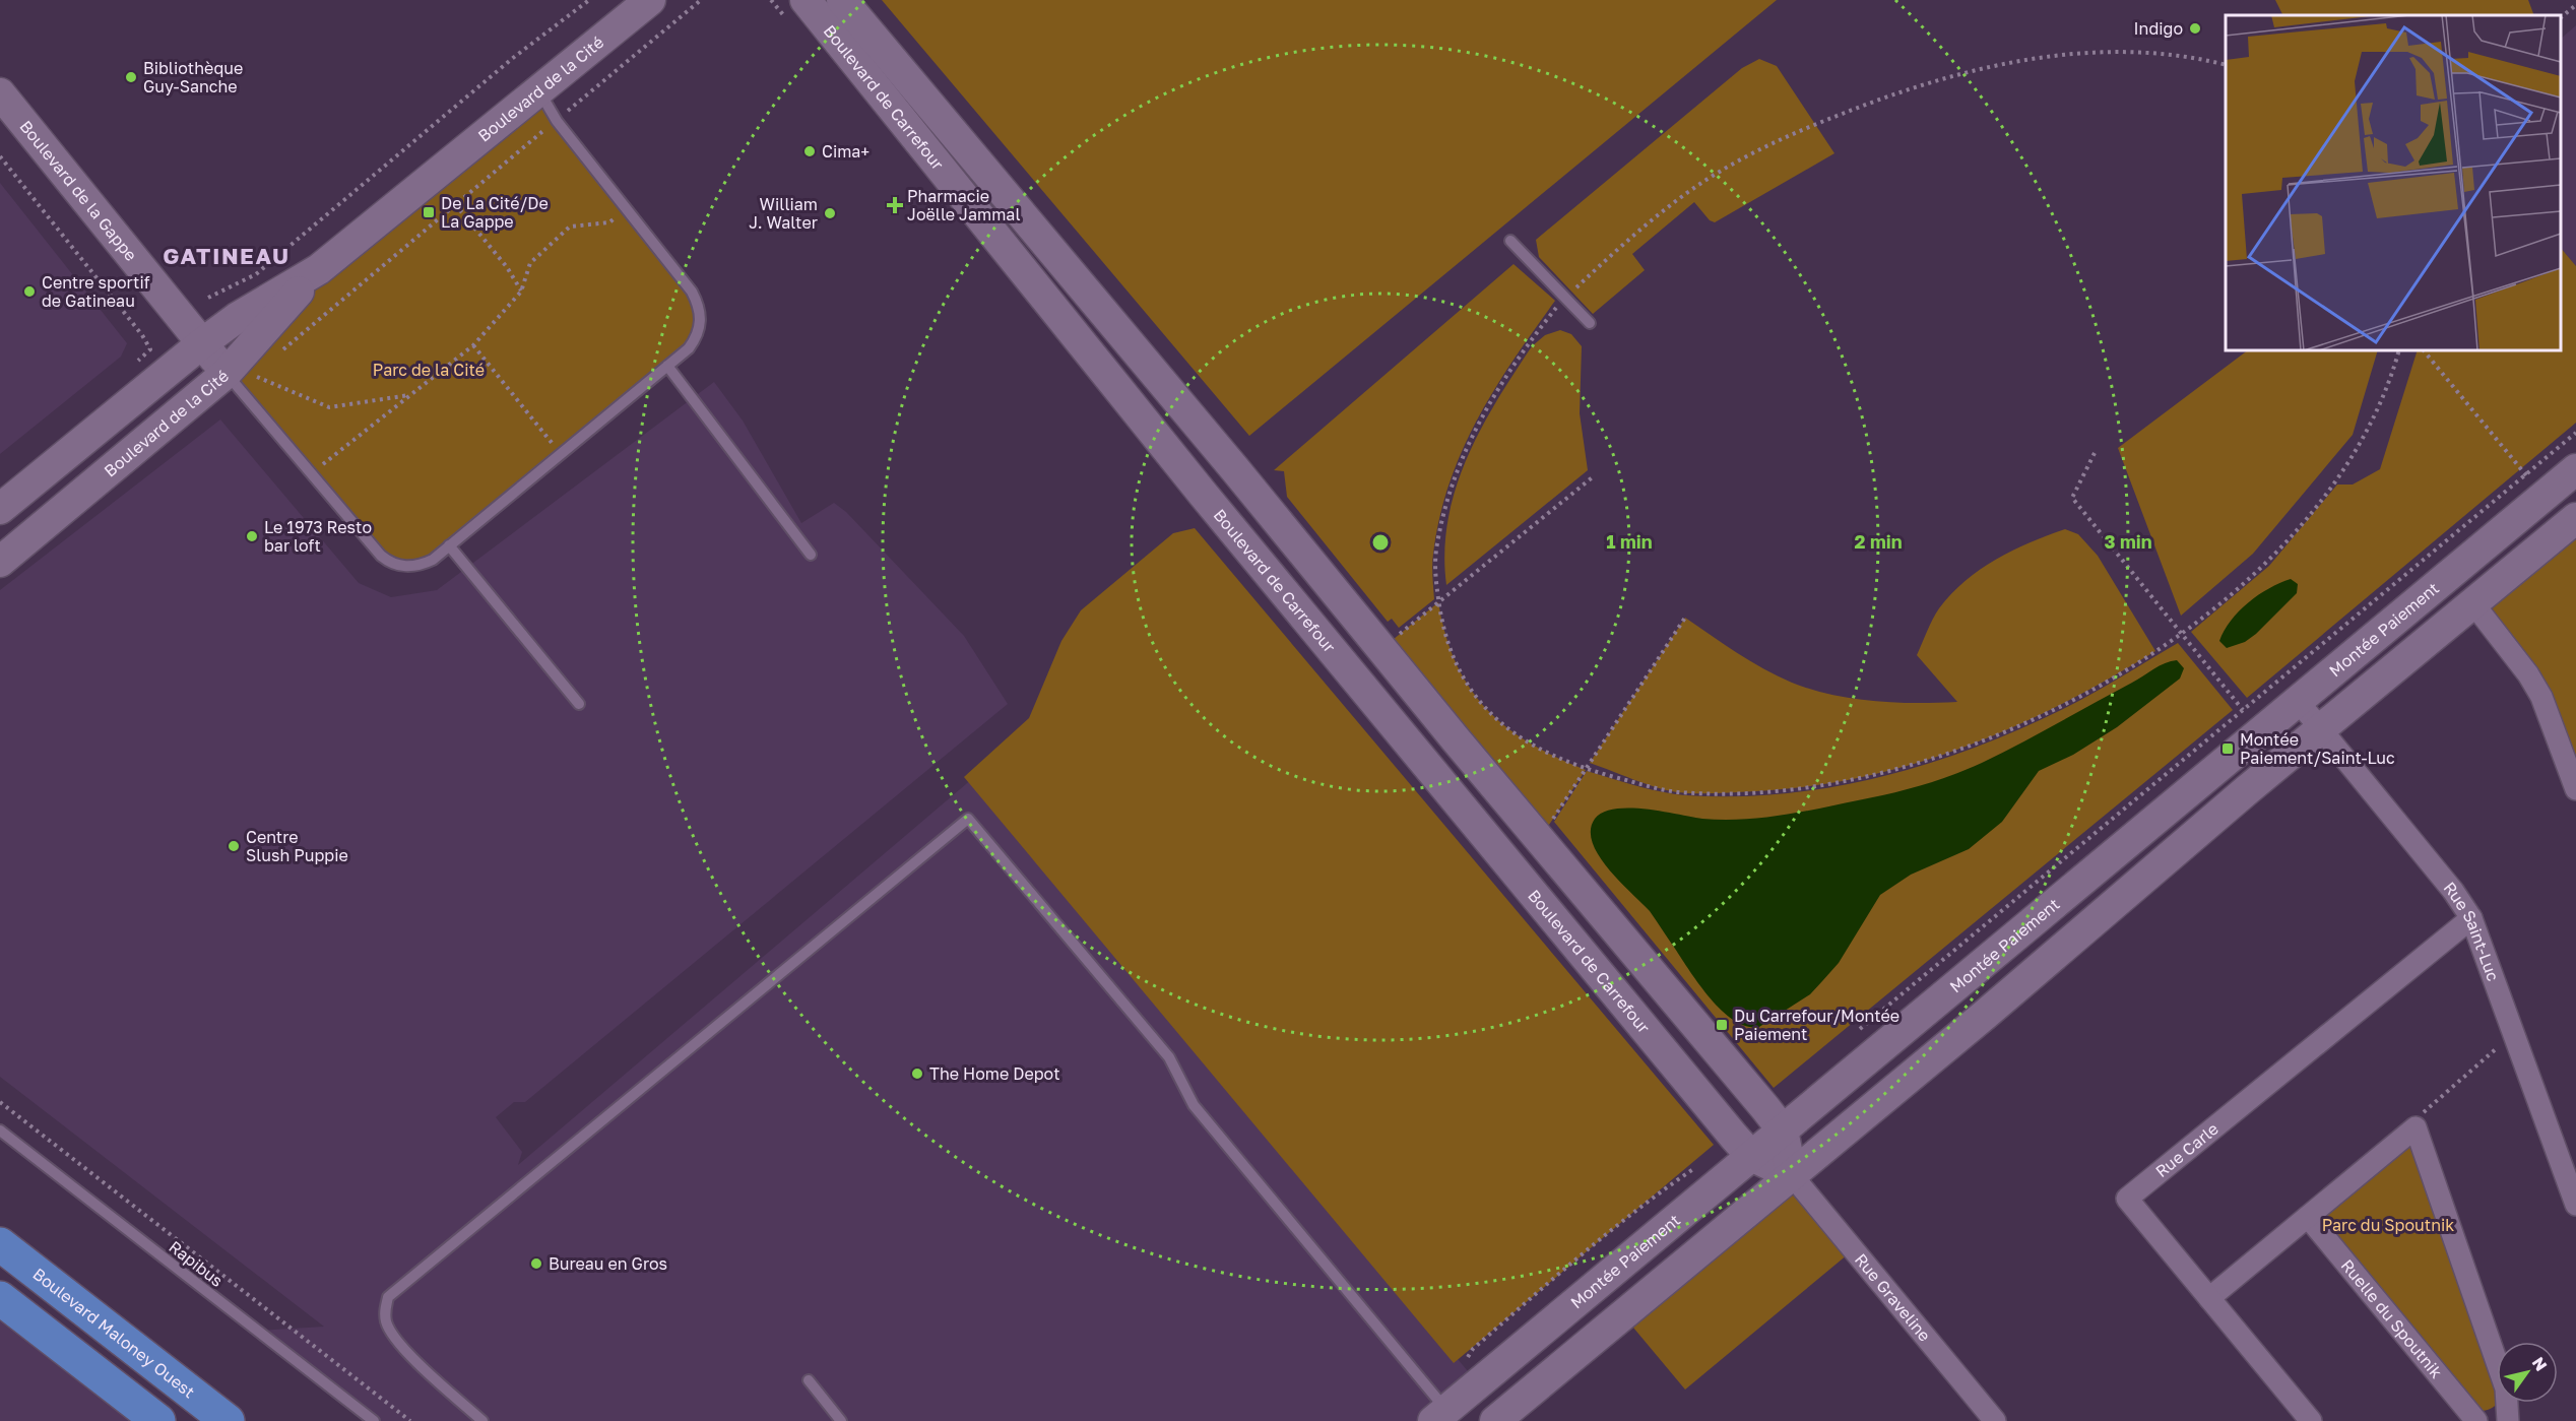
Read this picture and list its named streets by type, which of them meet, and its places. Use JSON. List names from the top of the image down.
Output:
{
  "streets": {
    "main road": ["Boulevard Maloney Ouest"],
    "street": [
      "Boulevard de la Cité",
      "Boulevard de Carrefour",
      "Boulevard de la Gappe",
      "Montée Paiement",
      "Rue Saint-Luc",
      "Rue Carle",
      "Rue Graveline",
      "Ruelle du Spoutnik"
    ],
    "lane": ["Rapibus"]
  },
  "crossings": [
    ["Boulevard de la Cité", "Boulevard de la Gappe"],
    ["Boulevard de Carrefour", "Montée Paiement"],
    ["Montée Paiement", "Rue Saint-Luc"],
    ["Rue Saint-Luc", "Rue Carle"]
  ],
  "districts": ["GATINEAU"],
  "parks": ["Parc de la Cité", "Parc du Spoutnik"],
  "places": {
    "other": [
      "Indigo",
      "Bibliothèque Guy-Sanche",
      "Cima+",
      "William J. Walter",
      "Centre sportif de Gatineau",
      "Le 1973 Resto bar loft",
      "Centre Slush Puppie",
      "The Home Depot",
      "Bureau en Gros"
    ],
    "health": ["Pharmacie Joëlle Jammal"],
    "transit": ["De La Cité/De La Gappe", "Montée Paiement/Saint-Luc", "Du Carrefour/Montée Paiement"]
  },
  "north": "top right",
  "rings": ["1 min", "2 min", "3 min"]
}
